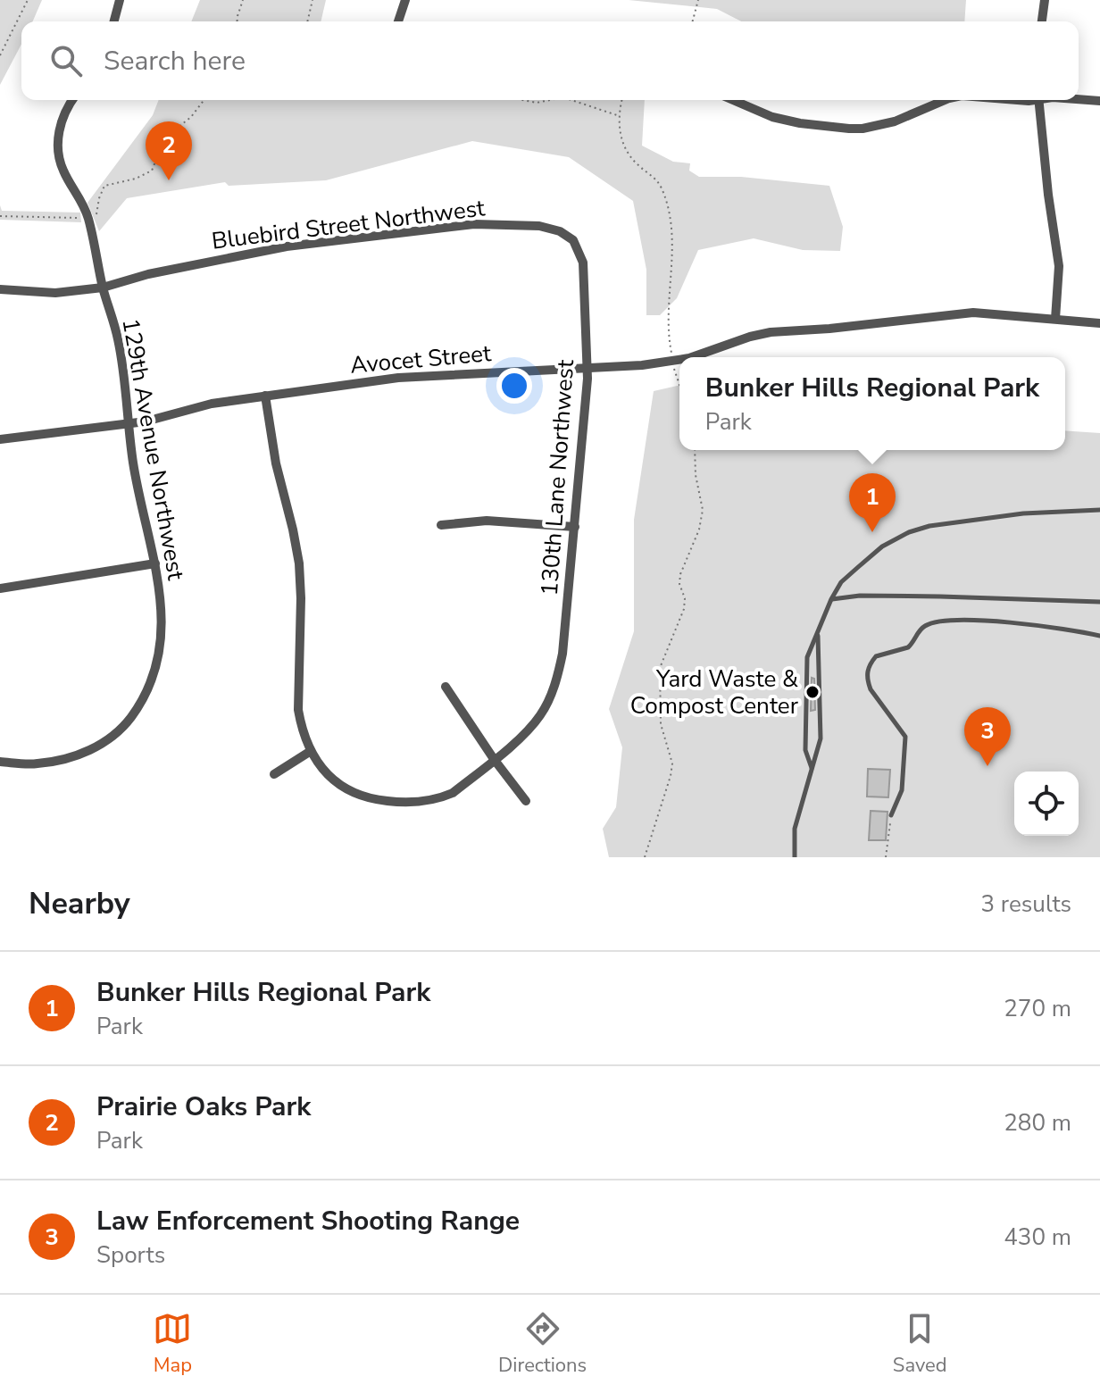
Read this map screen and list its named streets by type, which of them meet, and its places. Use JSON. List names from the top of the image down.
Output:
{
  "streets": {
    "street": [
      "Bluebird Street Northwest",
      "Avocet Street",
      "129th Avenue Northwest",
      "130th Lane Northwest"
    ]
  },
  "crossings": [
    ["Bluebird Street Northwest", "129th Avenue Northwest"],
    ["Bluebird Street Northwest", "130th Lane Northwest"],
    ["Avocet Street", "129th Avenue Northwest"],
    ["Avocet Street", "130th Lane Northwest"]
  ],
  "places": ["Yard Waste & Compost Center"],
  "page": {
    "search": "Search here",
    "pins": ["2", "1", "3"],
    "popup": ["Bunker Hills Regional Park", "Park"],
    "heading": ["Nearby", "3 results"],
    "list": [
      {
        "mark": "1",
        "name": "Bunker Hills Regional Park",
        "note": "Park",
        "value": "270 m"
      },
      {
        "mark": "2",
        "name": "Prairie Oaks Park",
        "note": "Park",
        "value": "280 m"
      },
      {
        "mark": "3",
        "name": "Law Enforcement Shooting Range",
        "note": "Sports",
        "value": "430 m"
      }
    ],
    "nav": ["Map", "Directions", "Saved"]
  }
}
